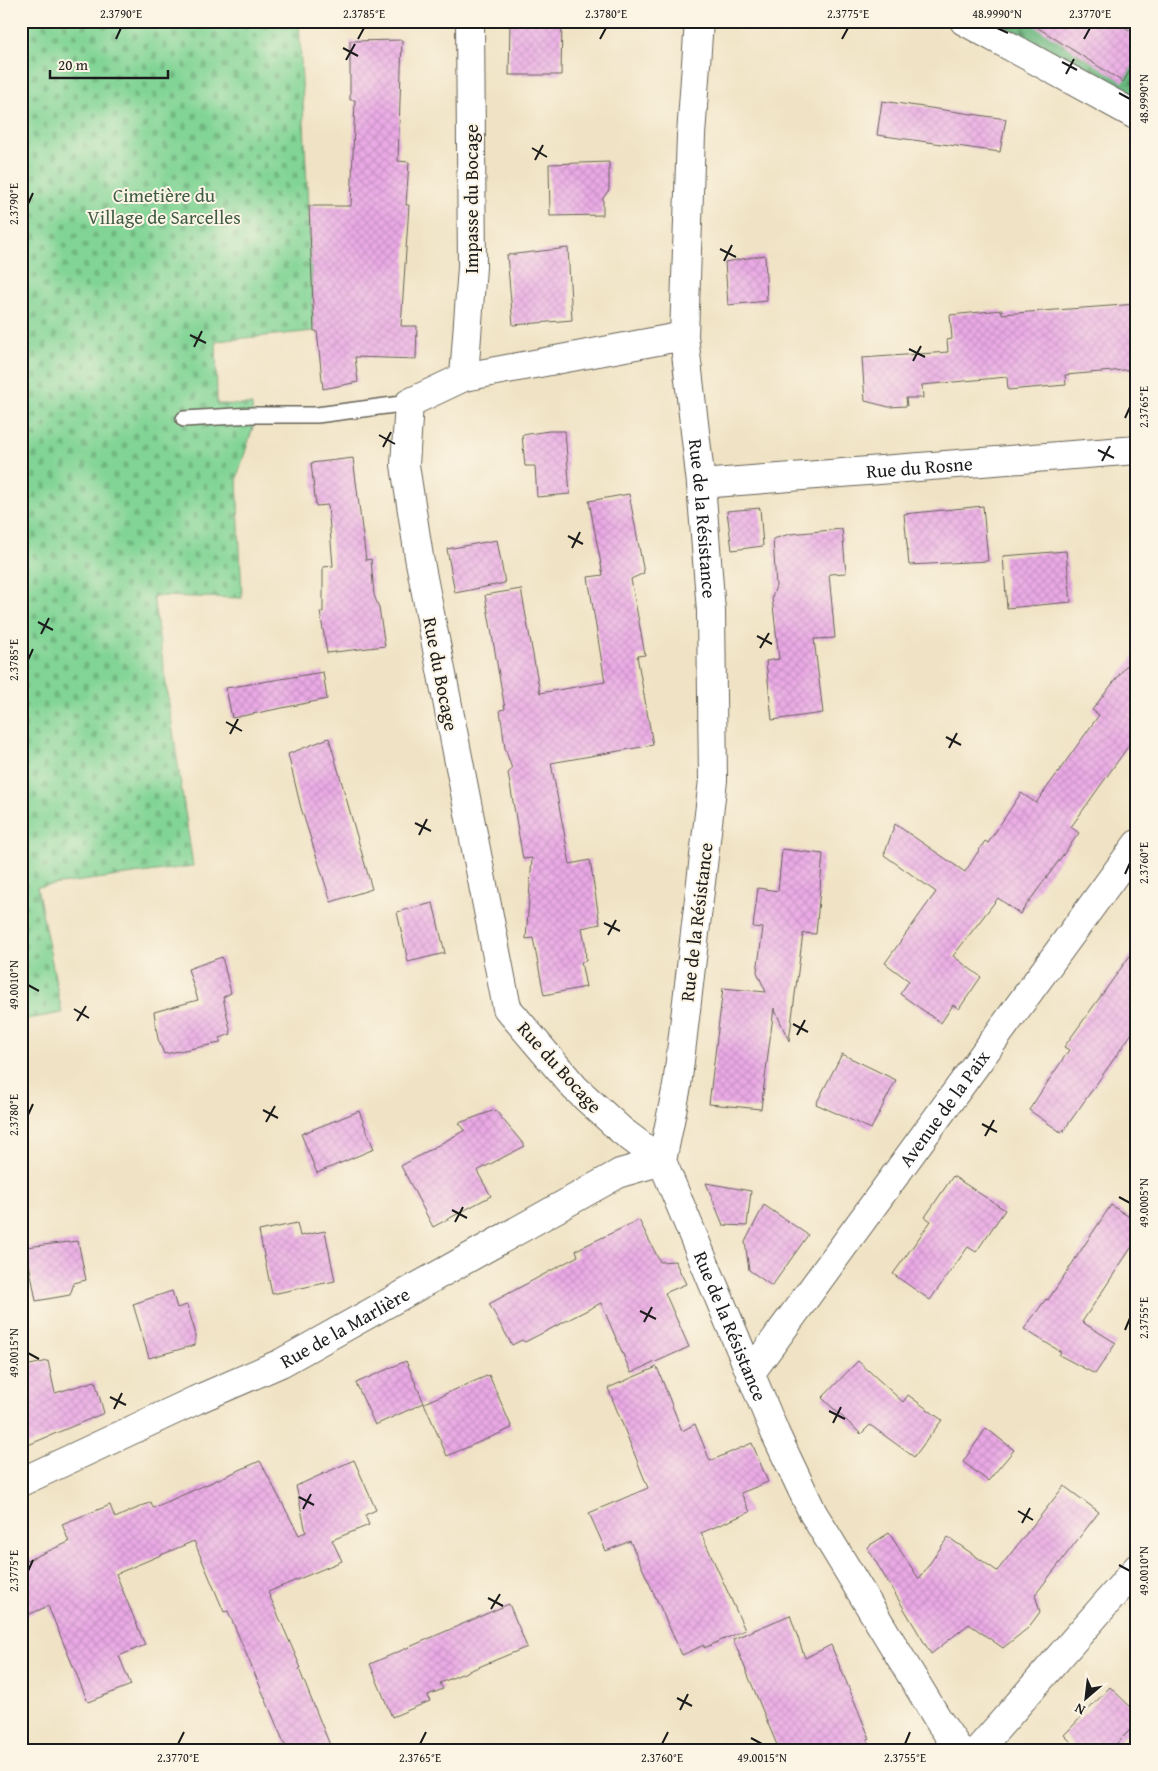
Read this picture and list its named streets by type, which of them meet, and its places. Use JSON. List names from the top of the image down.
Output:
{
  "streets": {
    "street": [
      "Impasse du Bocage",
      "Rue du Rosne",
      "Rue de la Résistance",
      "Rue du Bocage",
      "Avenue de la Paix",
      "Rue de la Marlière"
    ]
  },
  "crossings": [
    ["Rue du Rosne", "Rue de la Résistance"],
    ["Rue de la Résistance", "Rue du Bocage"],
    ["Rue de la Résistance", "Avenue de la Paix"],
    ["Rue de la Résistance", "Rue de la Marlière"],
    ["Rue du Bocage", "Rue de la Marlière"]
  ],
  "parks": ["Cimetière du Village de Sarcelles"],
  "scale_bar": "20 m",
  "north": "bottom left",
  "coordinates": [
    "2.3790°E",
    "2.3785°E",
    "2.3780°E",
    "2.3775°E",
    "48.9990°N",
    "2.3770°E",
    "2.3765°E",
    "2.3760°E",
    "49.0010°N",
    "49.0005°N",
    "2.3755°E",
    "49.0015°N"
  ]
}
